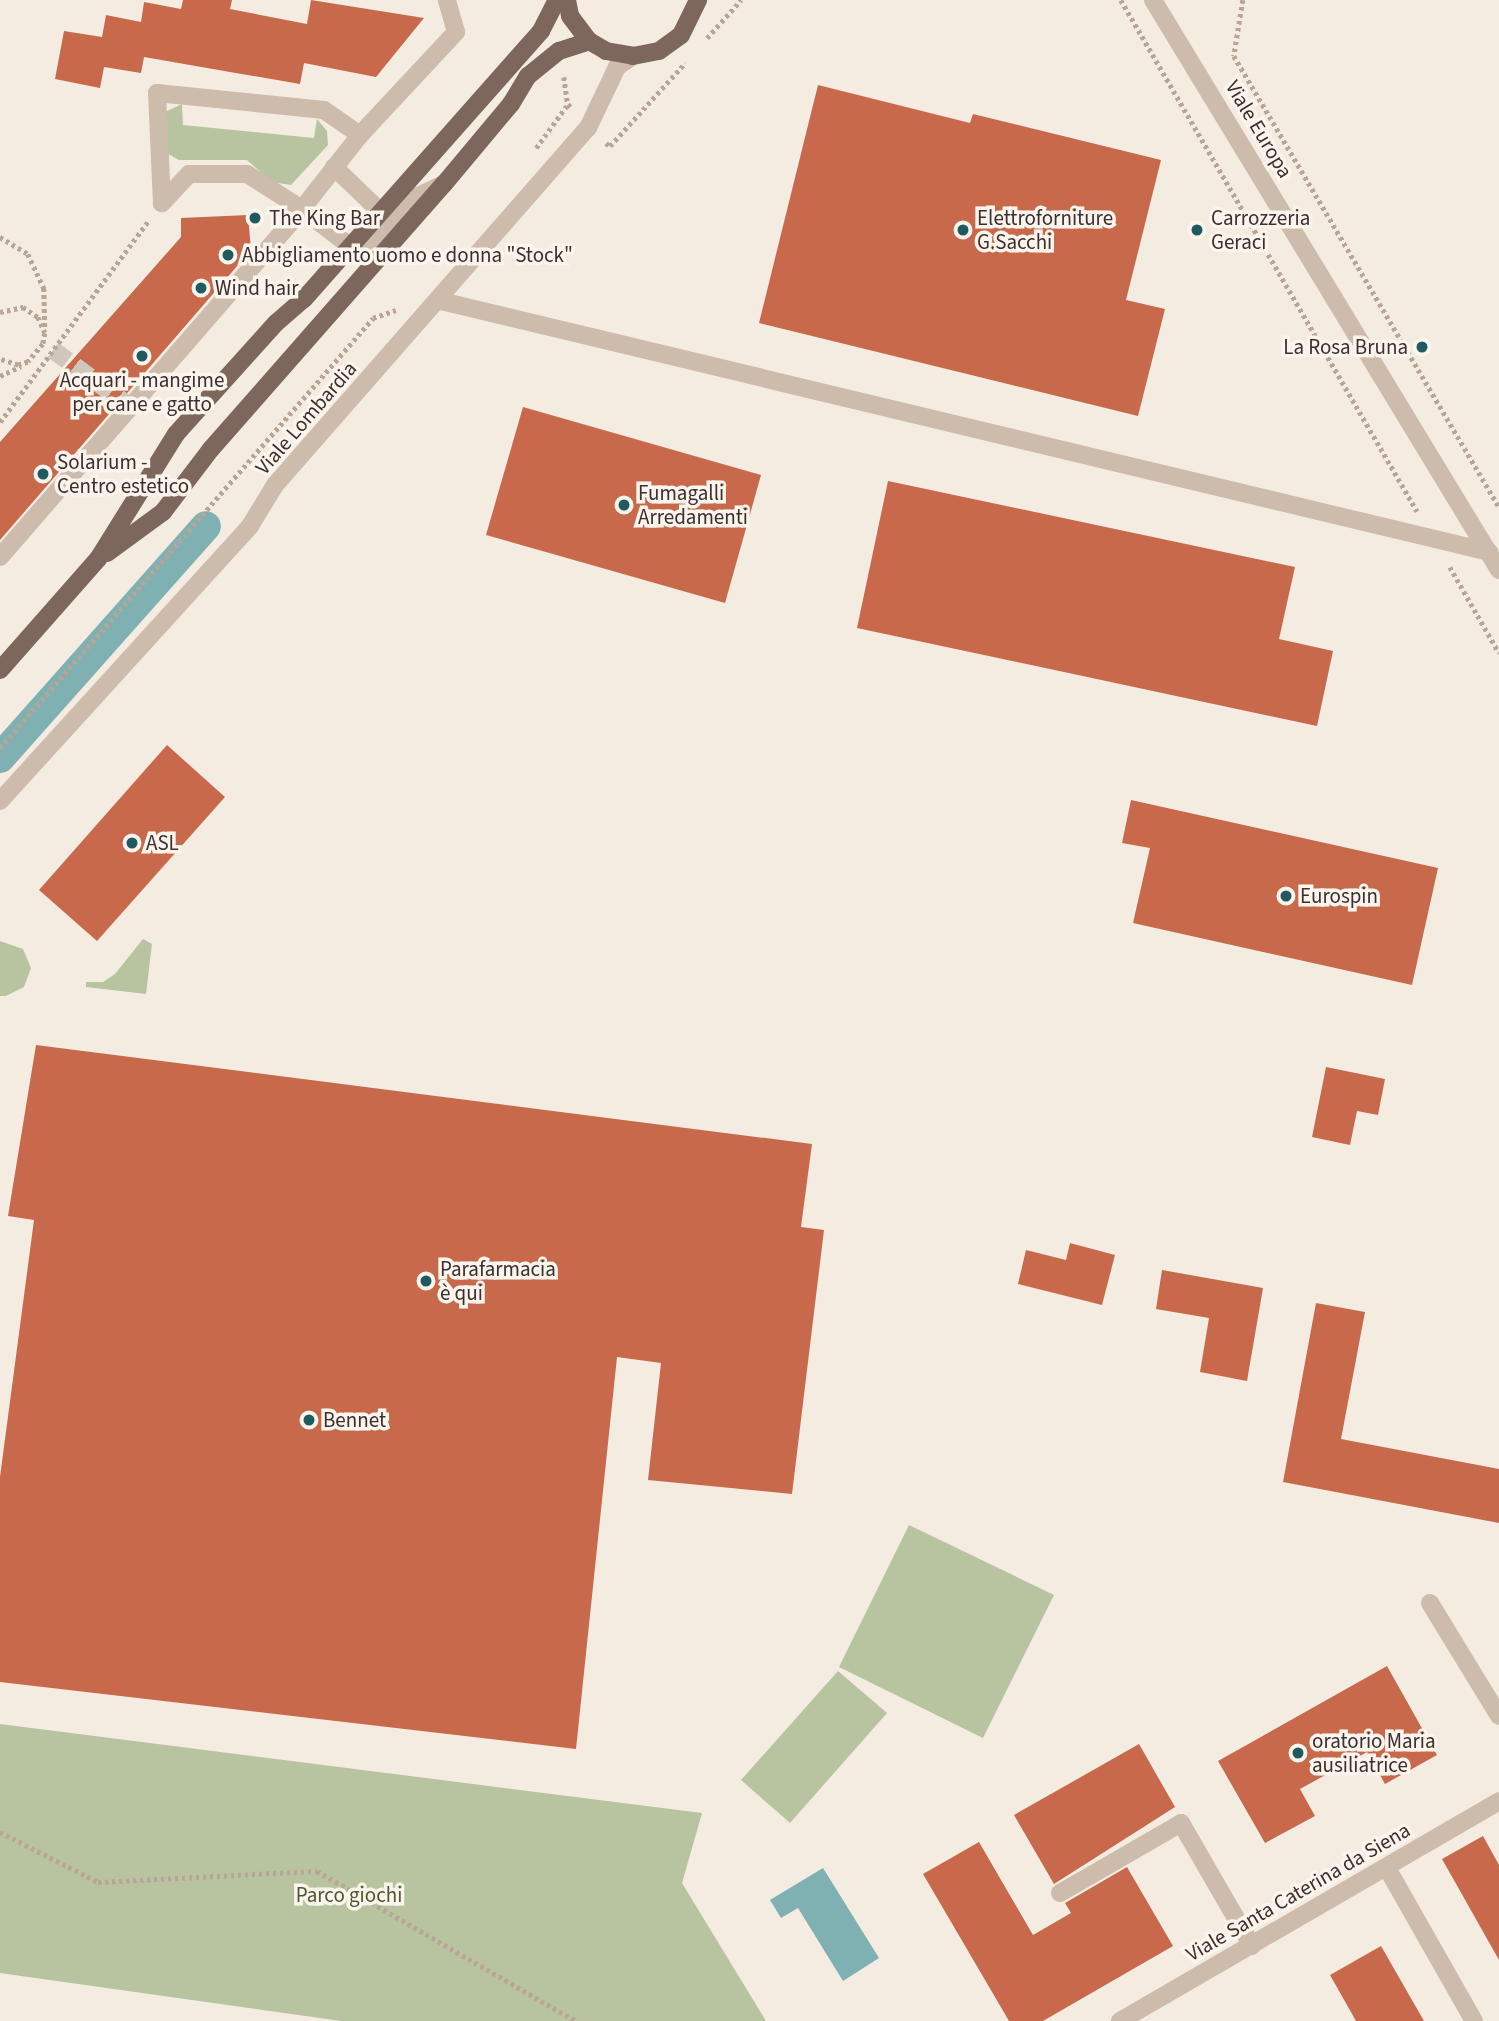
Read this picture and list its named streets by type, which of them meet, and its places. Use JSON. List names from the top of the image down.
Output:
{
  "streets": {
    "street": ["Viale Europa", "Viale Lombardia", "Viale Santa Caterina da Siena"]
  },
  "parks": ["Parco giochi"],
  "places": [
    "The King Bar",
    "Elettroforniture G.Sacchi",
    "Carrozzeria Geraci",
    "Abbigliamento uomo e donna \"Stock\"",
    "Wind hair",
    "La Rosa Bruna",
    "Acquari - mangime per cane e gatto",
    "Solarium - Centro estetico",
    "Fumagalli Arredamenti",
    "ASL",
    "Eurospin",
    "Parafarmacia è qui",
    "Bennet",
    "oratorio Maria ausiliatrice"
  ]
}
